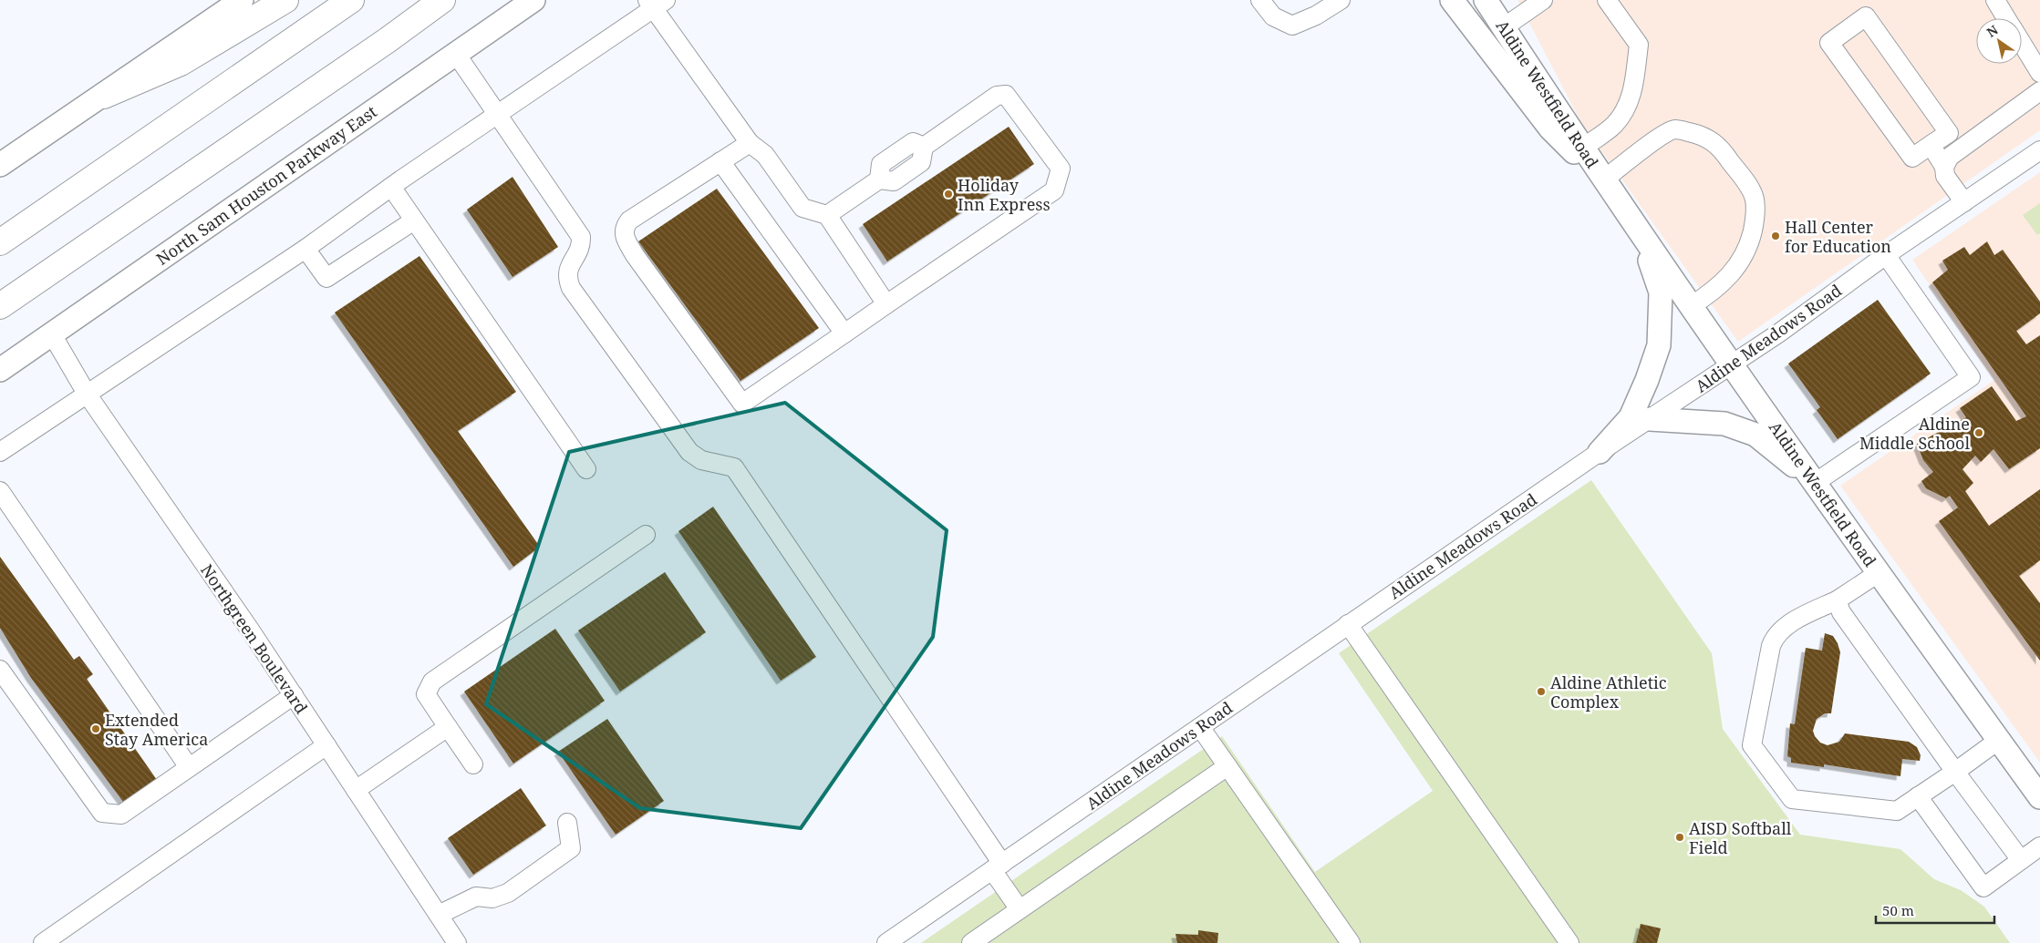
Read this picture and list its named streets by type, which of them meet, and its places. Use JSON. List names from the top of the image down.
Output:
{
  "streets": {
    "main road": ["Aldine Westfield Road", "North Sam Houston Parkway East"],
    "street": ["Aldine Meadows Road", "Northgreen Boulevard"]
  },
  "crossings": [
    ["Aldine Westfield Road", "Aldine Meadows Road"],
    ["North Sam Houston Parkway East", "Northgreen Boulevard"]
  ],
  "places": [
    "Holiday Inn Express",
    "Hall Center for Education",
    "Aldine Middle School",
    "Aldine Athletic Complex",
    "Extended Stay America",
    "AISD Softball Field"
  ],
  "scale_bar": "50 m",
  "north": "top left"
}
